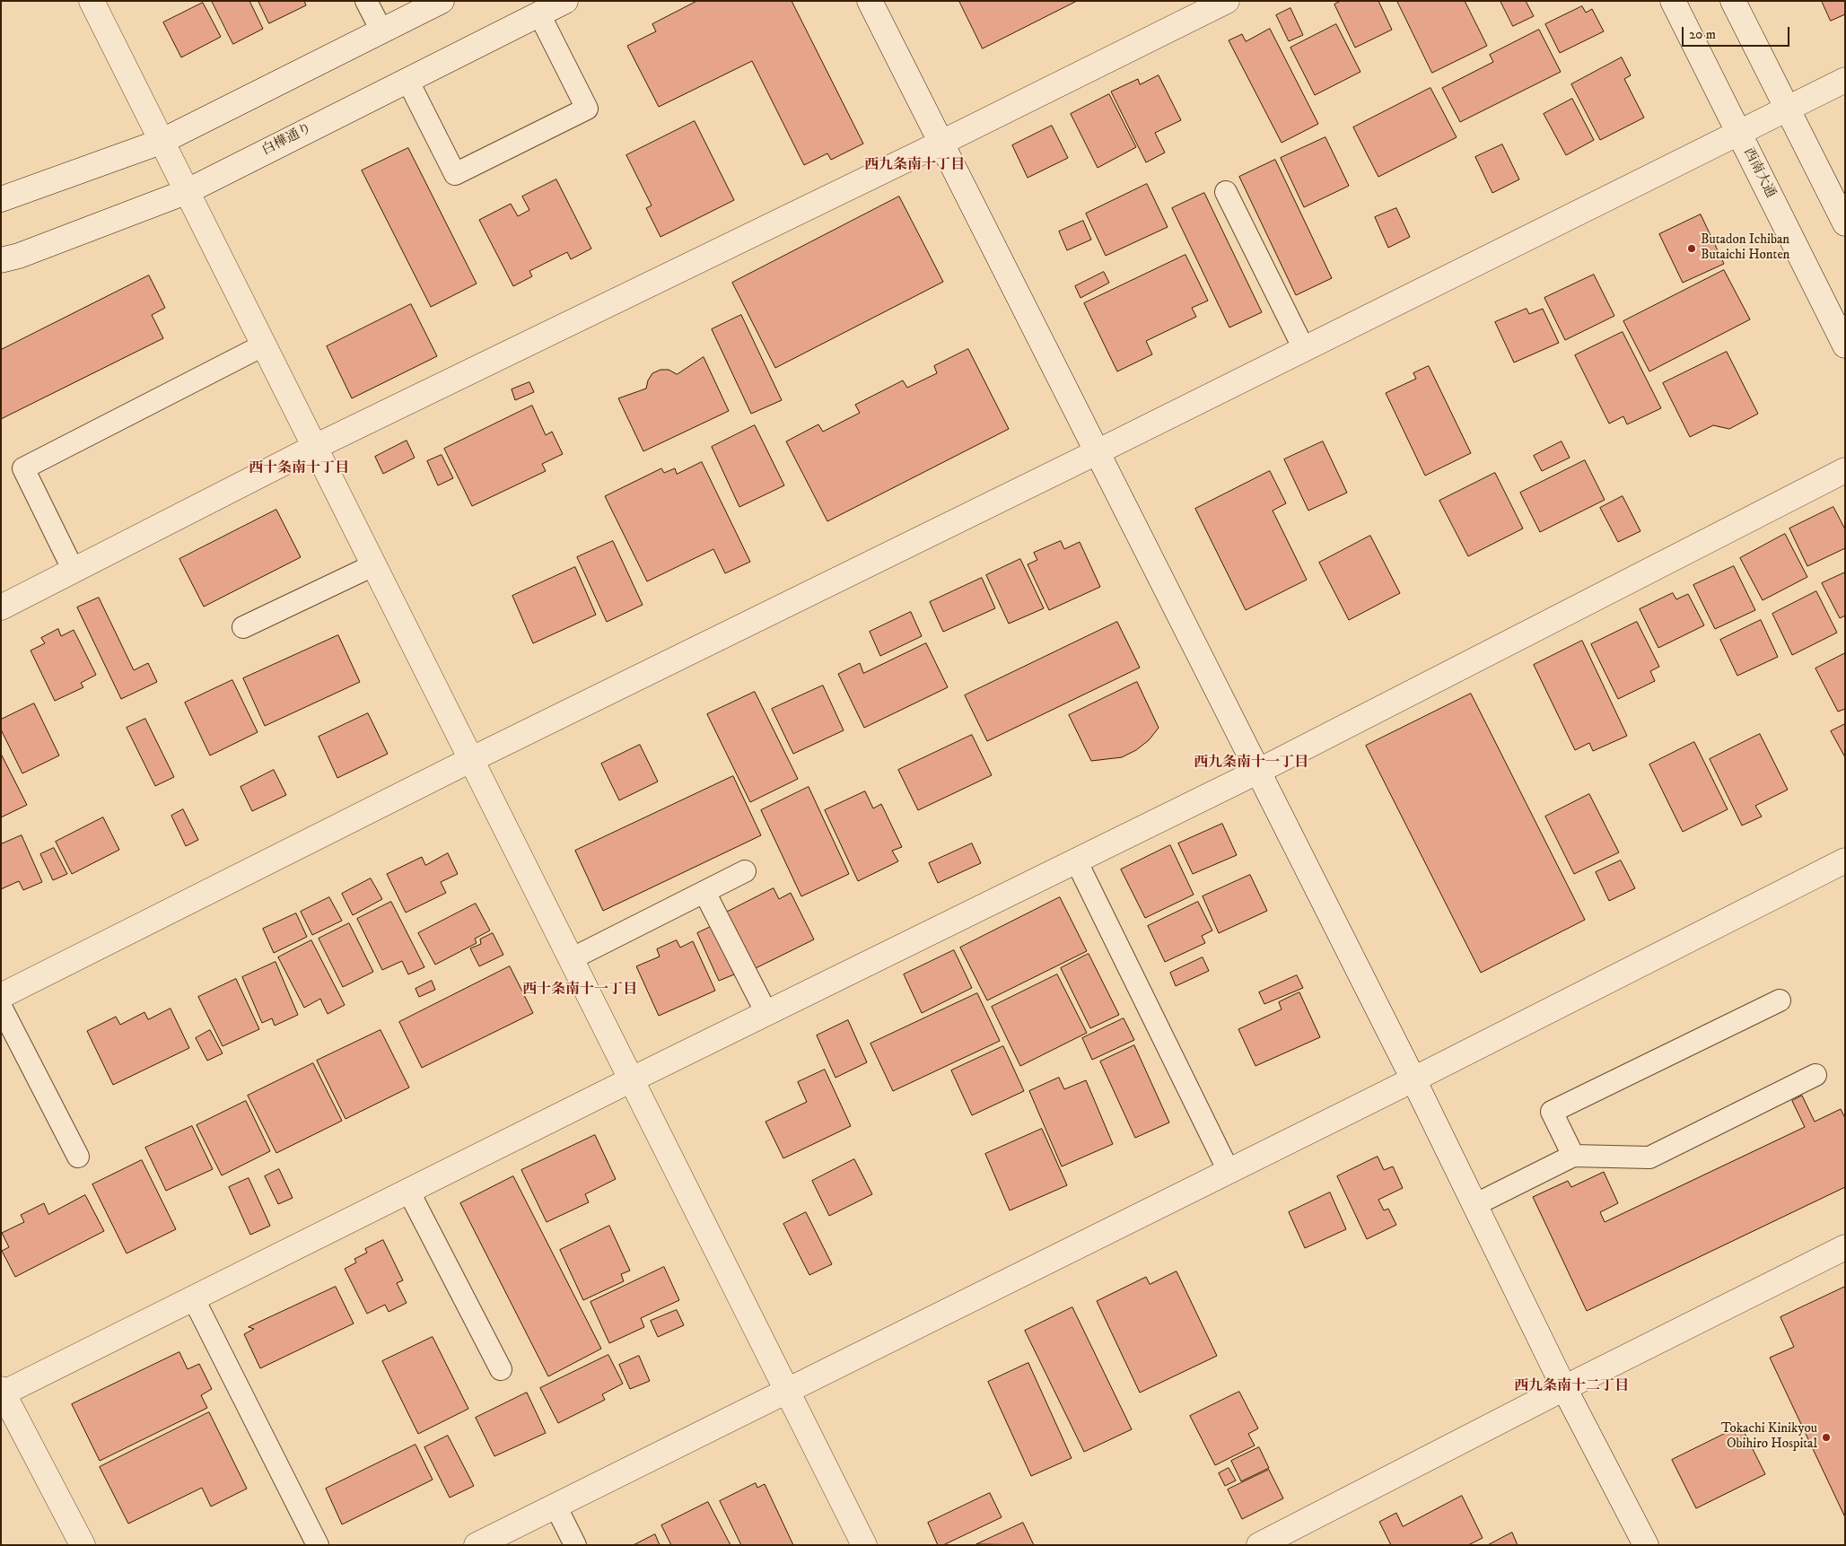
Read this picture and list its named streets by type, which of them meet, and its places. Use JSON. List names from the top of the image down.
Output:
{
  "streets": {
    "street": ["白樺通り", "西南大通"]
  },
  "districts": [
    "西九条南十丁目",
    "西十条南十丁目",
    "西九条南十一丁目",
    "西十条南十一丁目",
    "西九条南十二丁目"
  ],
  "places": ["Butadon Ichiban Butaichi Honten", "Tokachi Kinikyou Obihiro Hospital"],
  "scale_bar": "20 m"
}
